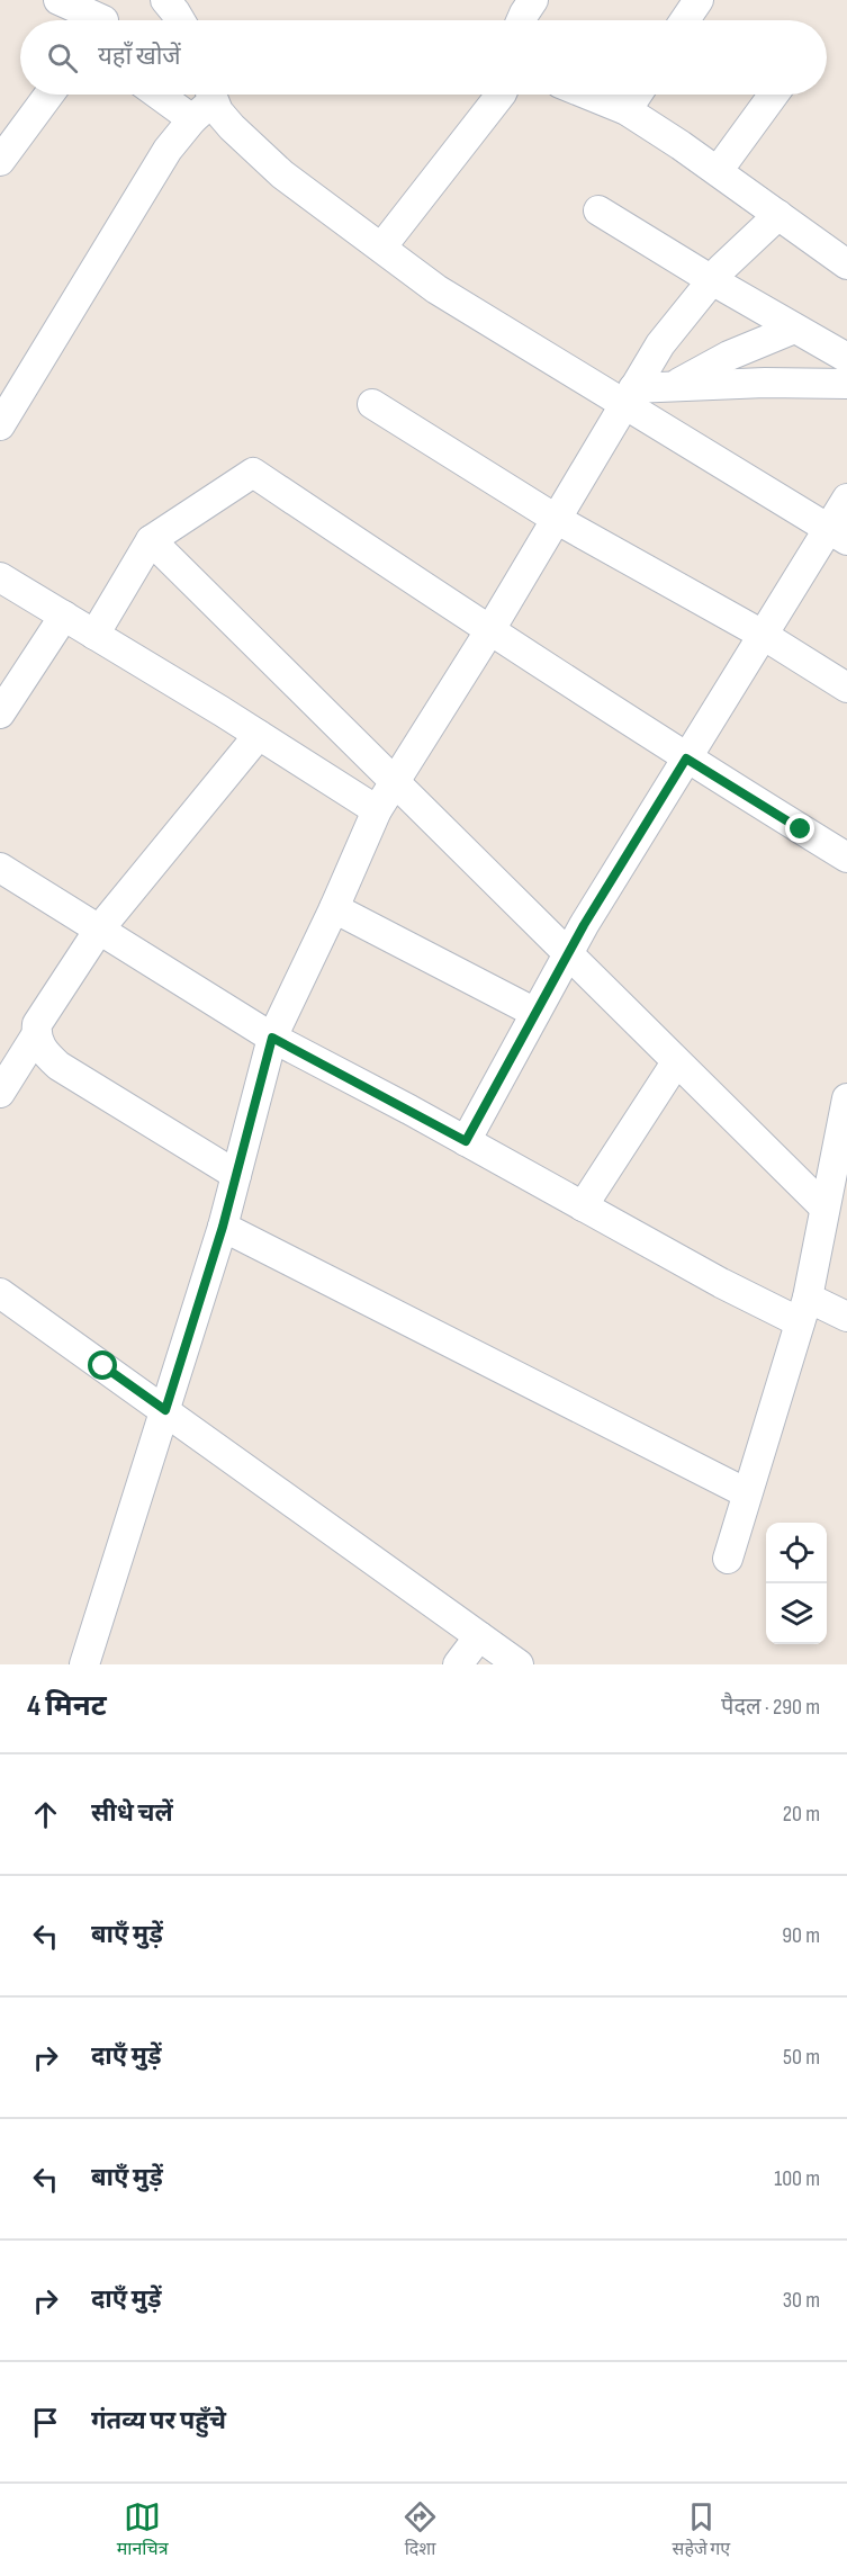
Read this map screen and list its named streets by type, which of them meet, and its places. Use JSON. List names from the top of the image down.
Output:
{
  "page": {
    "search": "यहाँ खोजें",
    "heading": ["4 मिनट", "पैदल · 290 m"],
    "list": [
      ["सीधे चलें", "20 m"],
      ["बाएँ मुड़ें", "90 m"],
      ["दाएँ मुड़ें", "50 m"],
      ["बाएँ मुड़ें", "100 m"],
      ["दाएँ मुड़ें", "30 m"],
      "गंतव्य पर पहुँचे"
    ],
    "nav": ["मानचित्र", "दिशा", "सहेजे गए"]
  }
}
